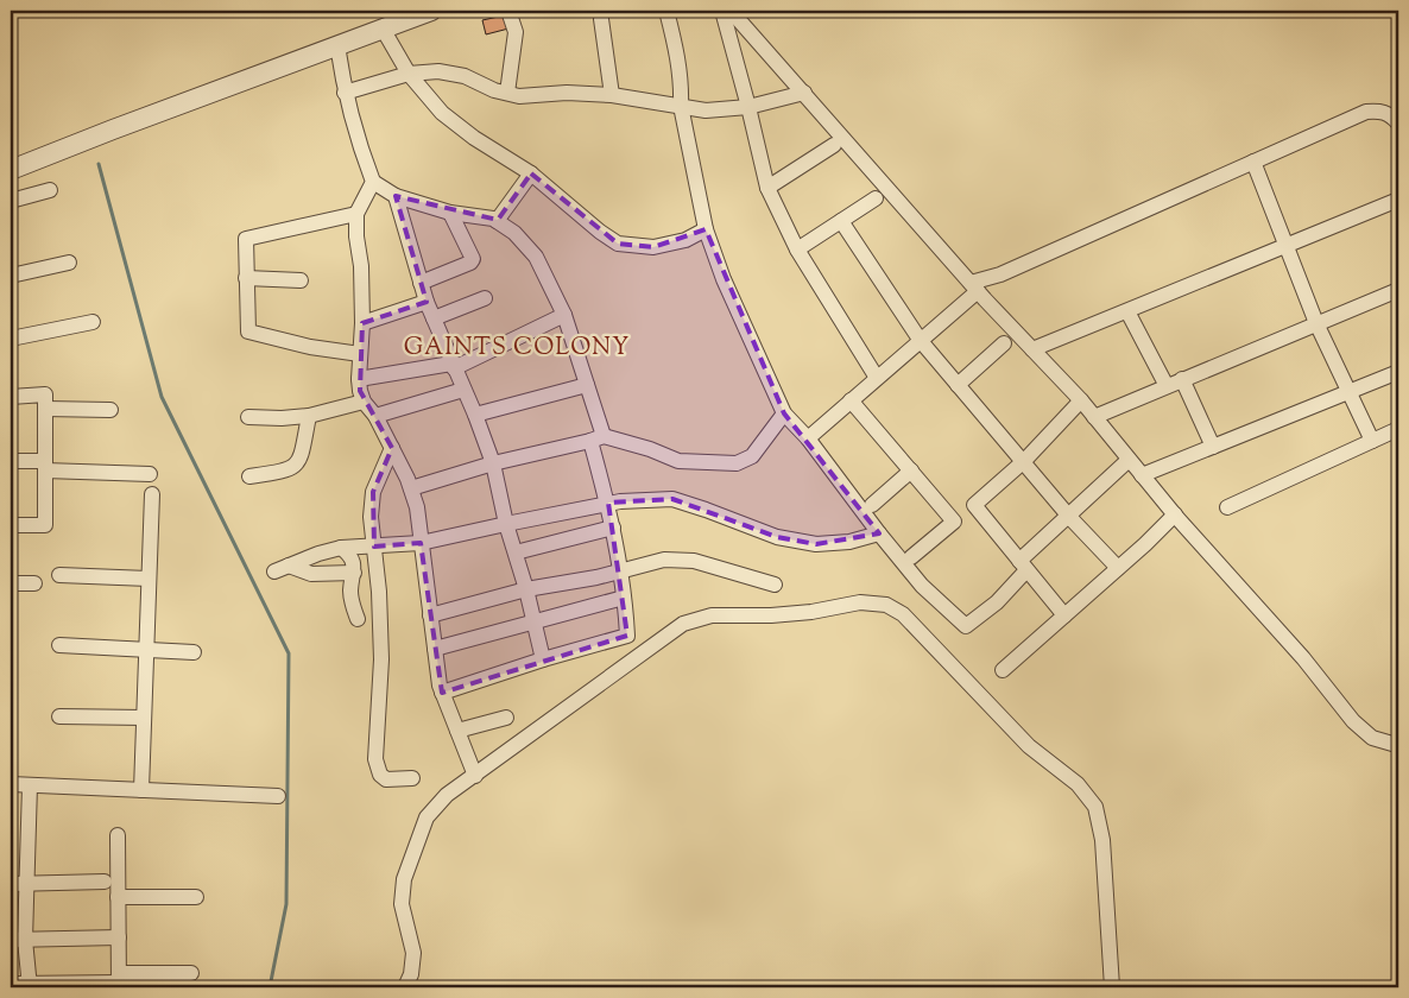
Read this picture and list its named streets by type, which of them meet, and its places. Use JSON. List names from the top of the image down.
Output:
{
  "districts": ["GAINTS COLONY"]
}
